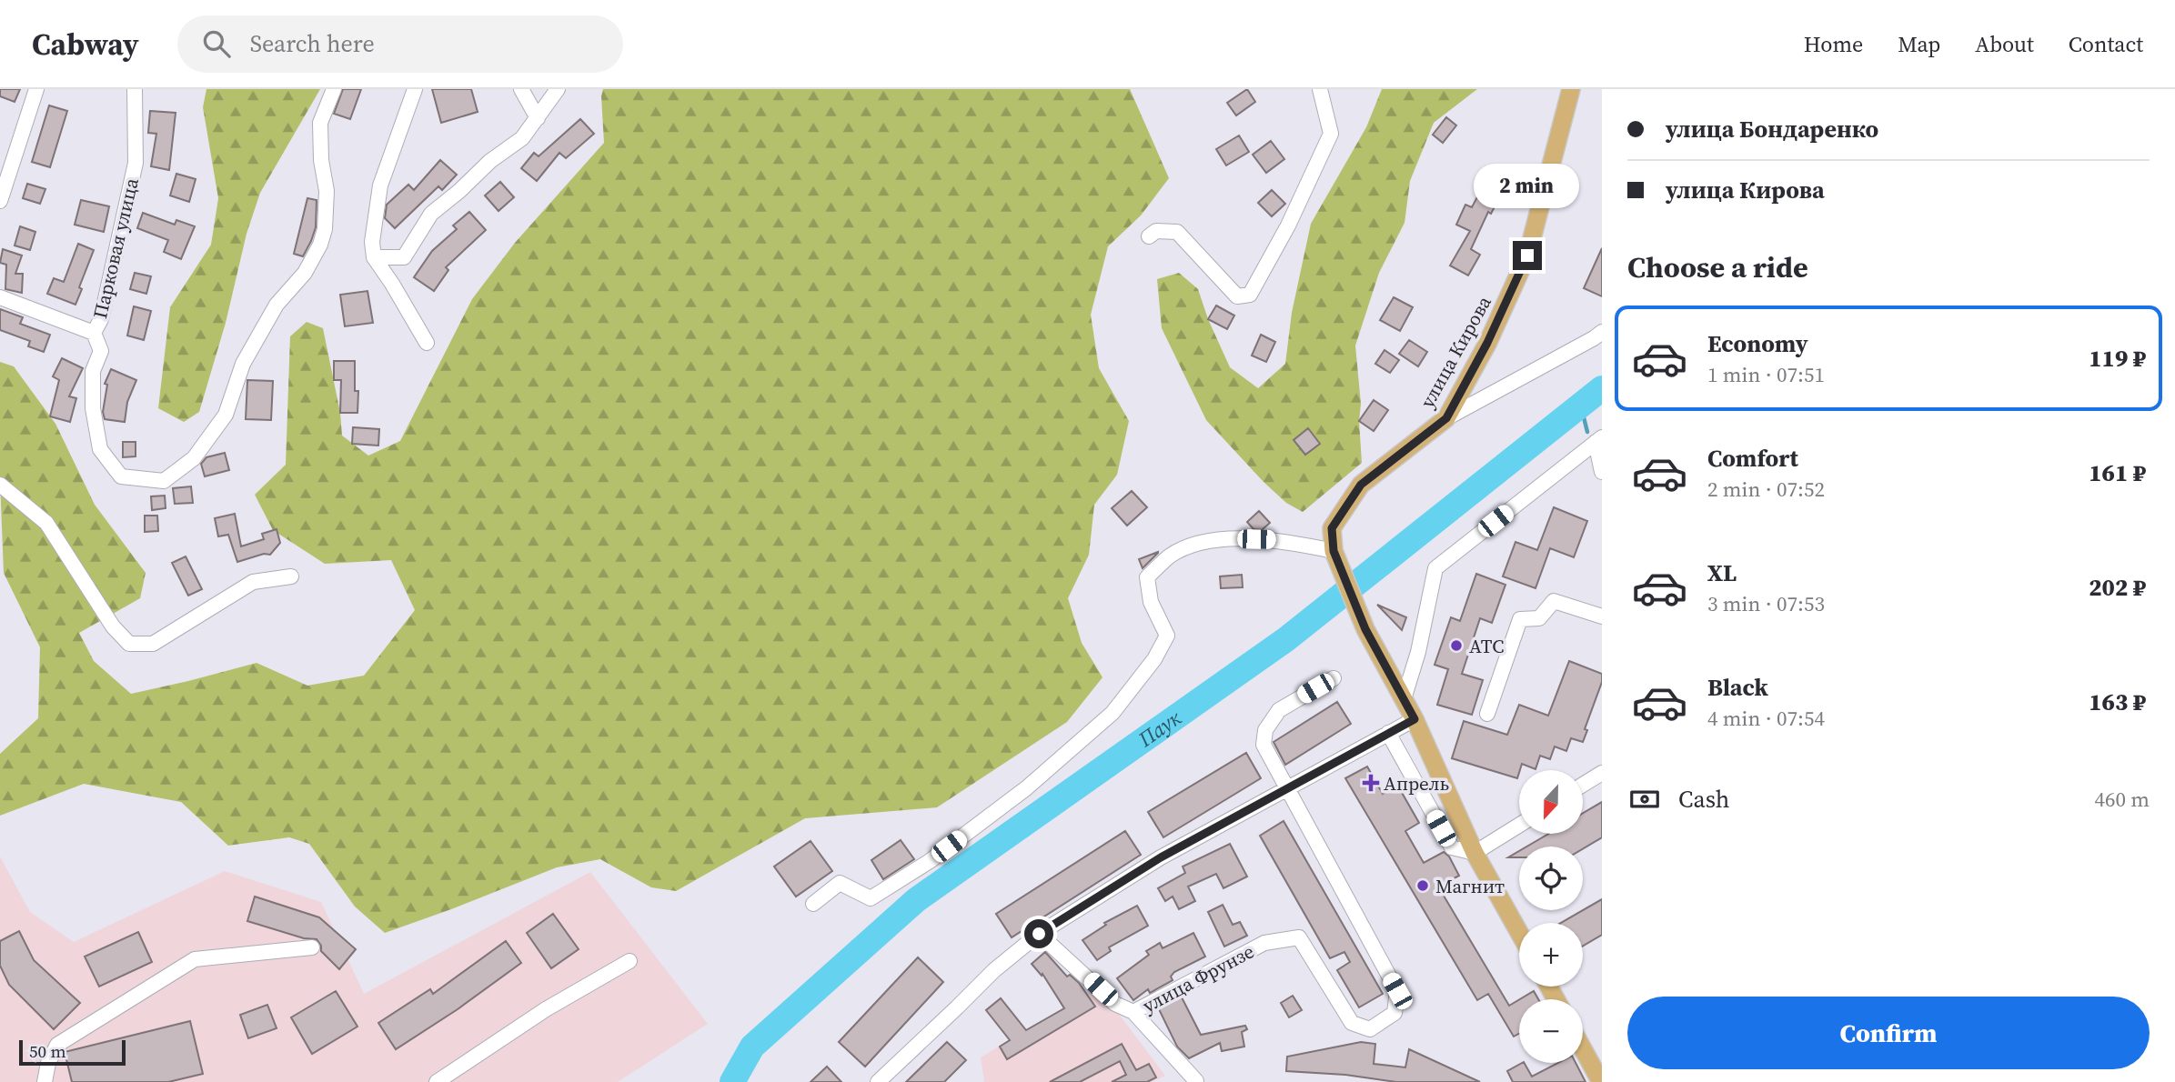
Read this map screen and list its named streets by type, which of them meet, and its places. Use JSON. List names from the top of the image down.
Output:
{
  "streets": {
    "main road": ["улица Кирова"],
    "street": ["Парковая улица", "улица Фрунзе"]
  },
  "water": ["Паук"],
  "places": {
    "other": ["АТС", "Магнит"],
    "health": ["Апрель"]
  },
  "scale_bar": "50 m",
  "north": "bottom",
  "page": {
    "header": "Cabway",
    "search": "Search here",
    "nav": [
      "Home",
      "Map",
      "About",
      "Contact"
    ],
    "banner": ["улица Бондаренко", "улица Кирова"],
    "bubble": "2 min",
    "heading": "Choose a ride",
    "list": [
      {
        "name": "Economy",
        "note": "1 min · 07:51",
        "value": "119 ₽"
      },
      {
        "name": "Comfort",
        "note": "2 min · 07:52",
        "value": "161 ₽"
      },
      {
        "name": "XL",
        "note": "3 min · 07:53",
        "value": "202 ₽"
      },
      {
        "name": "Black",
        "note": "4 min · 07:54",
        "value": "163 ₽"
      }
    ],
    "pay": ["Cash", "460 m"],
    "map_buttons": ["+", "−"],
    "buttons": "Confirm",
    "scale": "50 m"
  }
}
